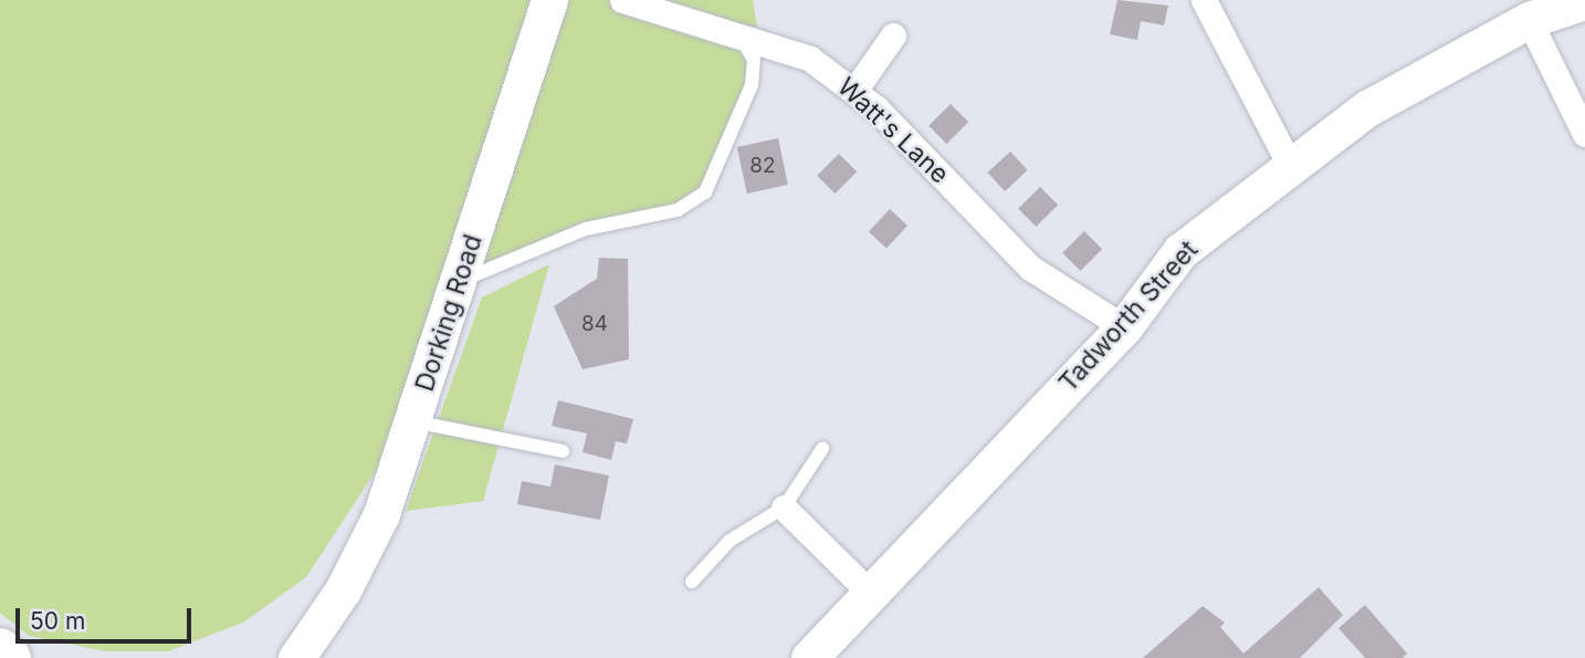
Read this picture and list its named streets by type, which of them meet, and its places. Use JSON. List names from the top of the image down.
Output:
{
  "streets": {
    "main road": ["Dorking Road", "Tadworth Street"],
    "street": ["Watt's Lane"]
  },
  "crossings": [
    ["Watt's Lane", "Tadworth Street"]
  ],
  "house_numbers": ["82", "84"],
  "scale_bar": "50 m"
}
